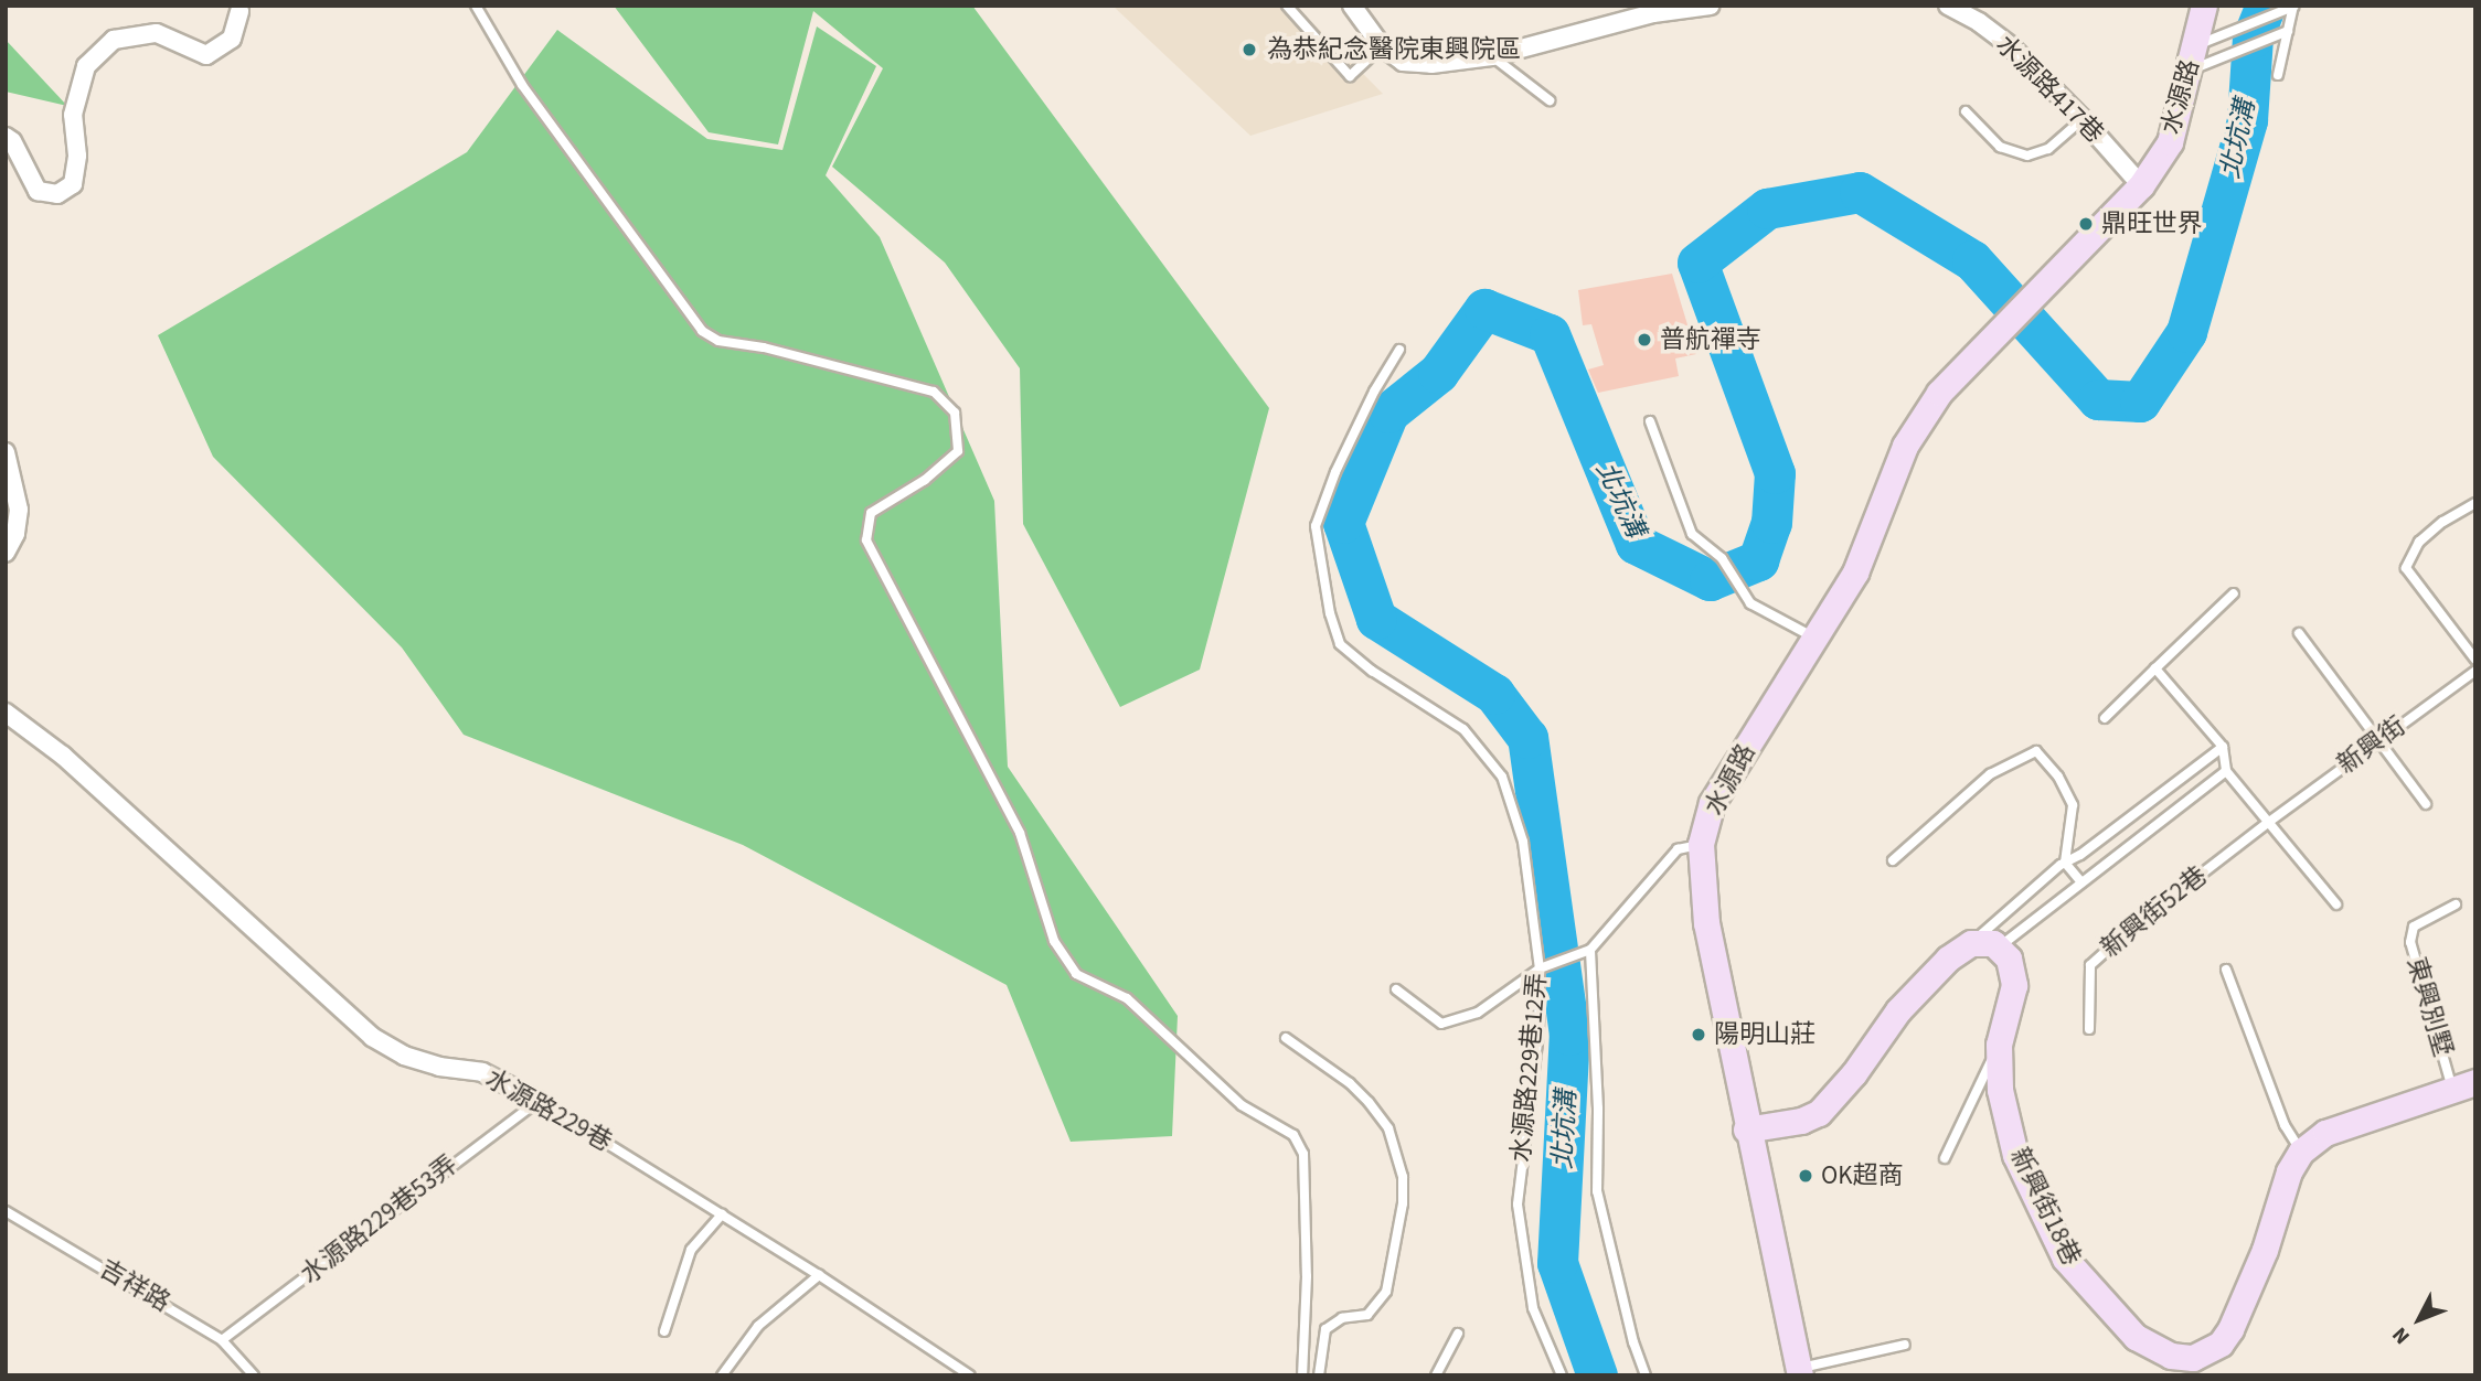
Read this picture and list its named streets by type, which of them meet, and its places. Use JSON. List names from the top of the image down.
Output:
{
  "streets": {
    "street": [
      "水源路417巷",
      "水源路",
      "水源路229巷",
      "新興街18巷"
    ],
    "lane": [
      "新興街",
      "新興街52巷",
      "東興別墅",
      "水源路229巷12弄",
      "水源路229巷53弄",
      "吉祥路"
    ]
  },
  "crossings": [
    ["水源路417巷", "水源路"],
    ["新興街", "新興街52巷"],
    ["水源路229巷", "水源路229巷53弄"],
    ["水源路229巷53弄", "吉祥路"]
  ],
  "water": ["北坑溝"],
  "places": [
    "為恭紀念醫院東興院區",
    "鼎旺世界",
    "普航禪寺",
    "陽明山莊",
    "OK超商"
  ],
  "north": "bottom left"
}
